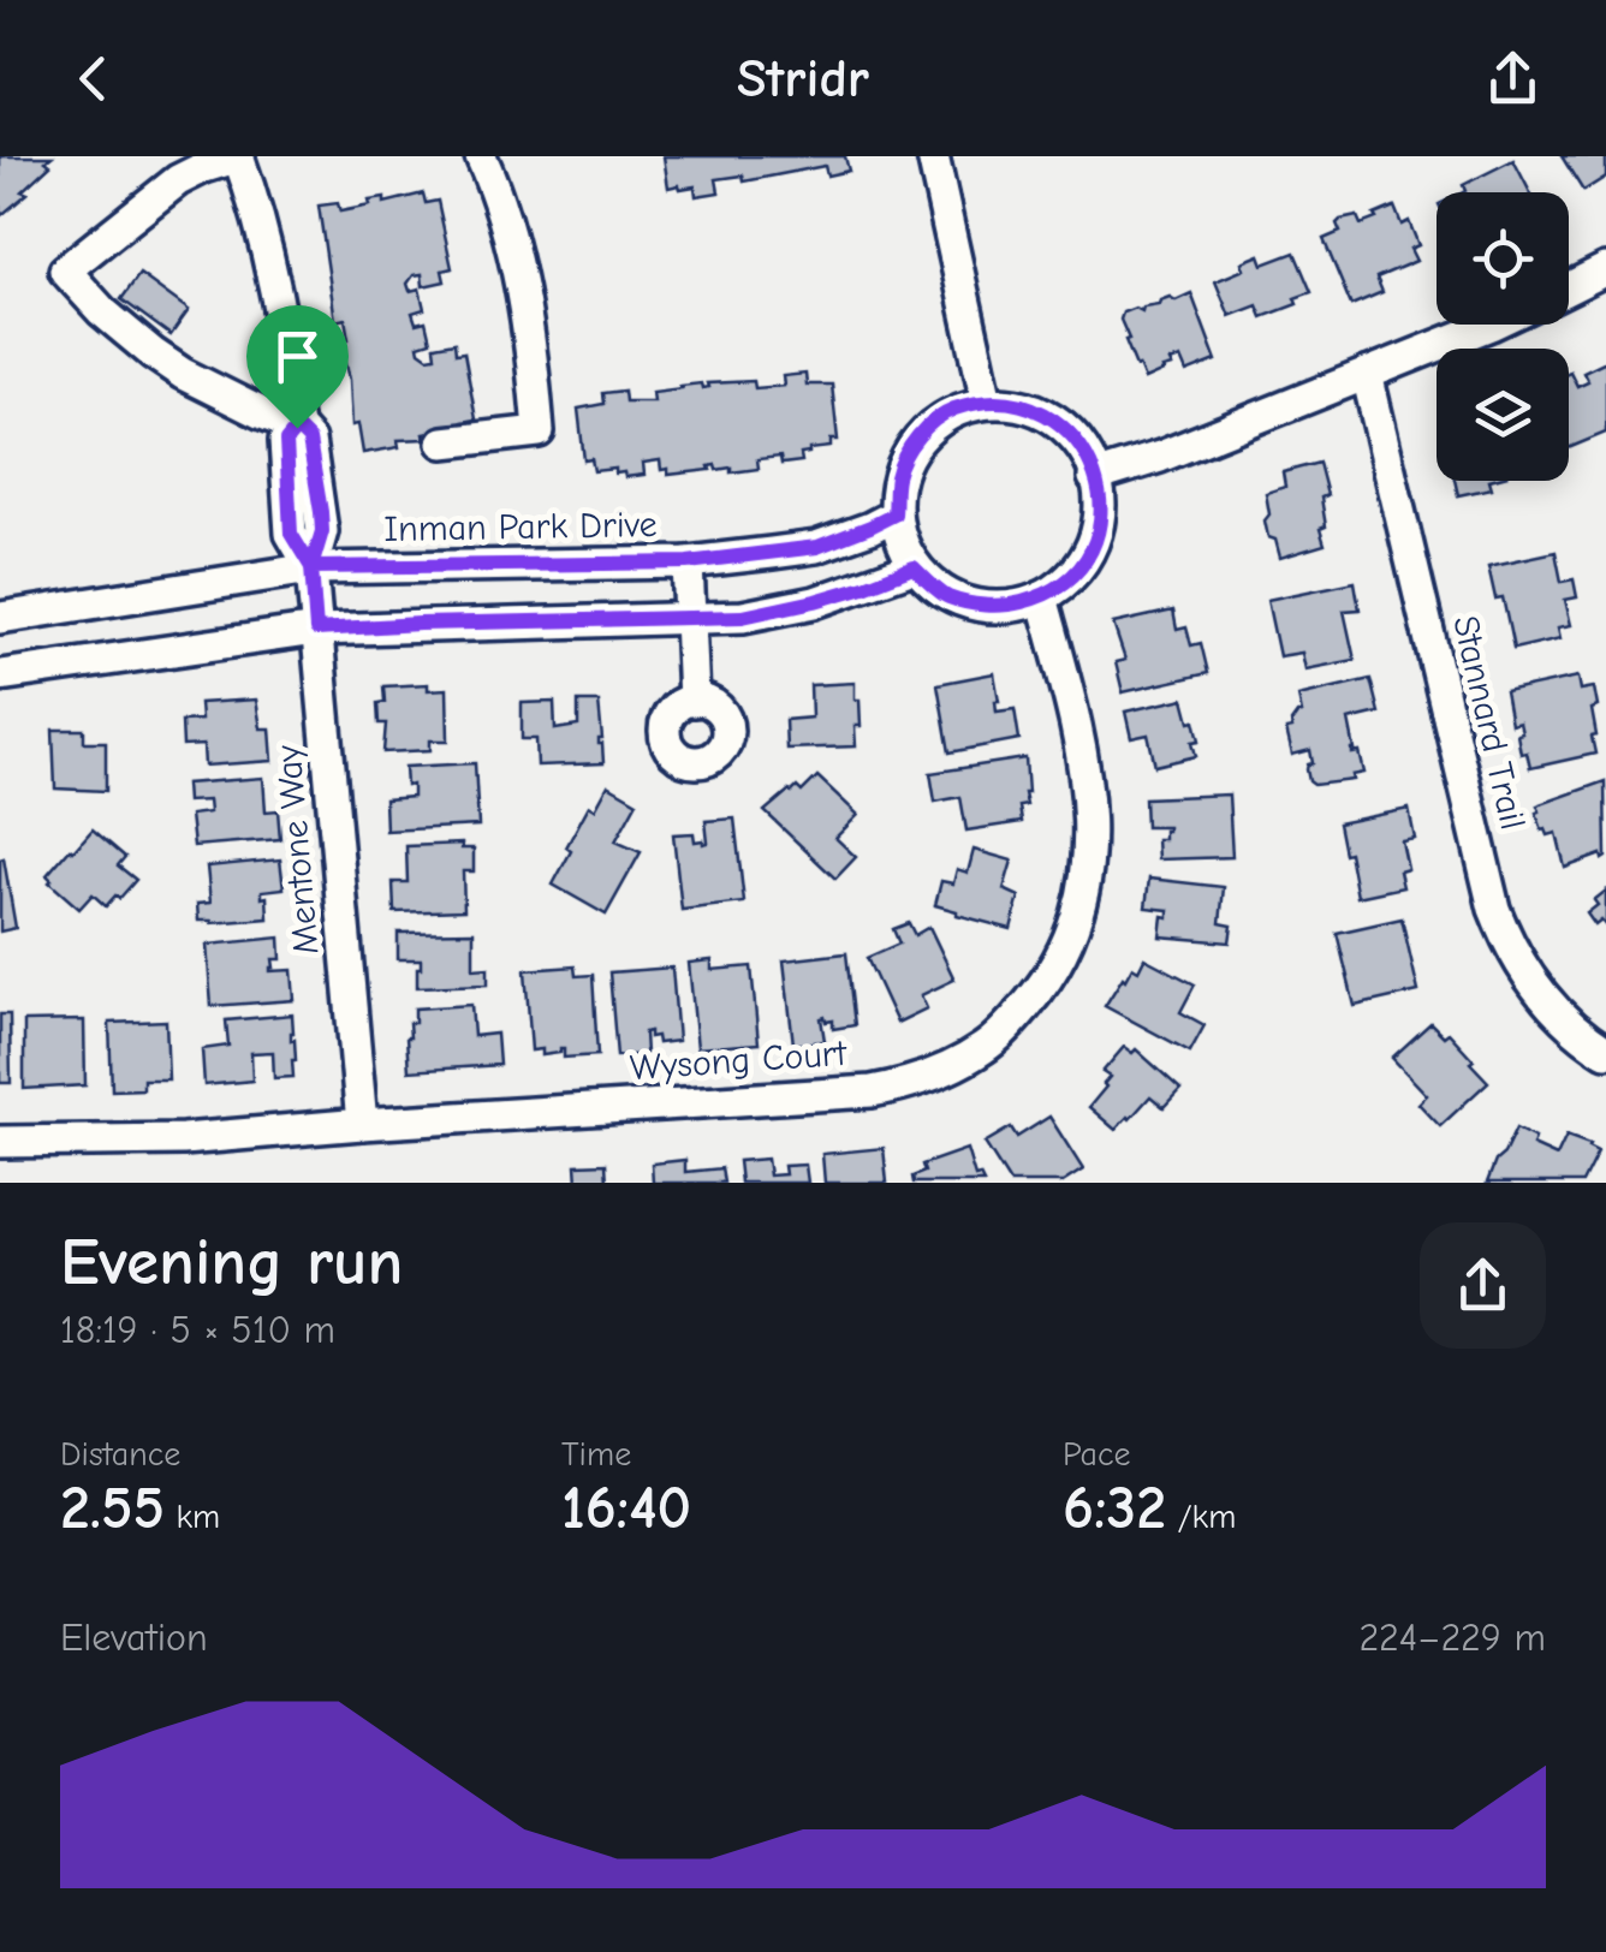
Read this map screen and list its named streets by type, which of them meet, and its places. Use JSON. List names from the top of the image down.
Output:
{
  "streets": {
    "street": [
      "Inman Park Drive",
      "Stannard Trail",
      "Mentone Way",
      "Wysong Court"
    ]
  },
  "crossings": [
    ["Inman Park Drive", "Mentone Way"],
    ["Inman Park Drive", "Wysong Court"],
    ["Mentone Way", "Wysong Court"]
  ],
  "page": {
    "header": "Stridr",
    "heading": ["Evening run", "18:19 · 5 × 510 m"],
    "stats": [
      ["Distance", "2.55 km"],
      ["Time", "16:40"],
      ["Pace", "6:32 /km"]
    ],
    "chart": ["Elevation", "224–229 m"]
  }
}
